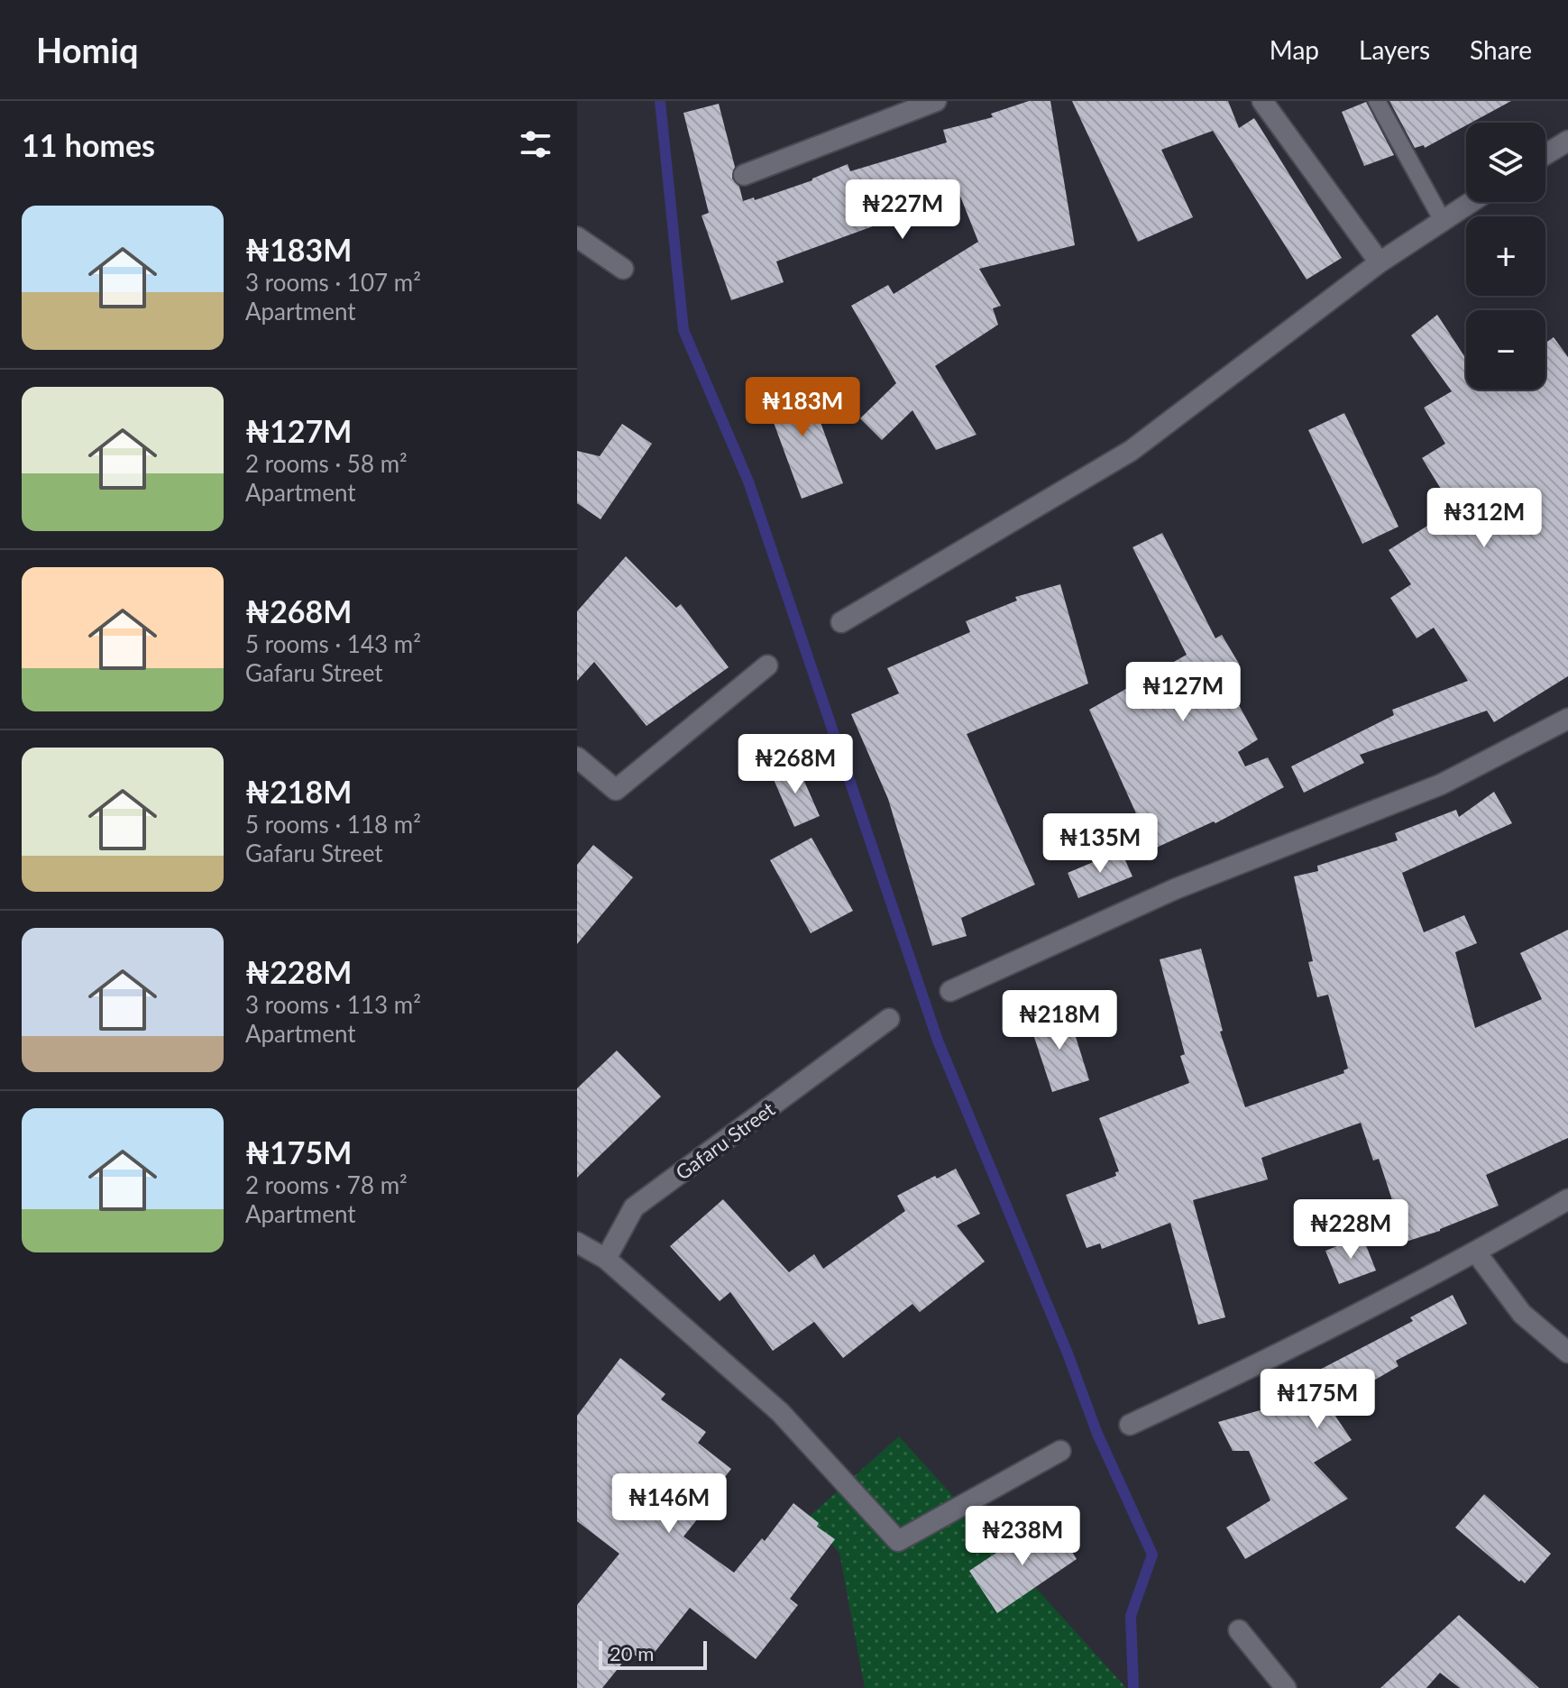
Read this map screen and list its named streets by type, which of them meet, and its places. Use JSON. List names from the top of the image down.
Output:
{
  "streets": {
    "street": ["Gafaru Street"]
  },
  "scale_bar": "20 m",
  "page": {
    "header": "Homiq",
    "nav": ["Map", "Layers", "Share"],
    "heading": "11 homes",
    "map_buttons": ["+", "−"],
    "price": [
      "₦227M",
      "₦183M",
      "₦312M",
      "₦127M",
      "₦268M",
      "₦135M",
      "₦218M",
      "₦228M",
      "₦175M",
      "₦146M",
      "₦238M"
    ],
    "list": [
      {
        "name": "₦183M",
        "note": "3 rooms · 107 m² · Apartment"
      },
      {
        "name": "₦127M",
        "note": "2 rooms · 58 m² · Apartment"
      },
      {
        "name": "₦268M",
        "note": "5 rooms · 143 m² · Gafaru Street"
      },
      {
        "name": "₦218M",
        "note": "5 rooms · 118 m² · Gafaru Street"
      },
      {
        "name": "₦228M",
        "note": "3 rooms · 113 m² · Apartment"
      },
      {
        "name": "₦175M",
        "note": "2 rooms · 78 m² · Apartment"
      }
    ],
    "scale": "20 m"
  }
}
